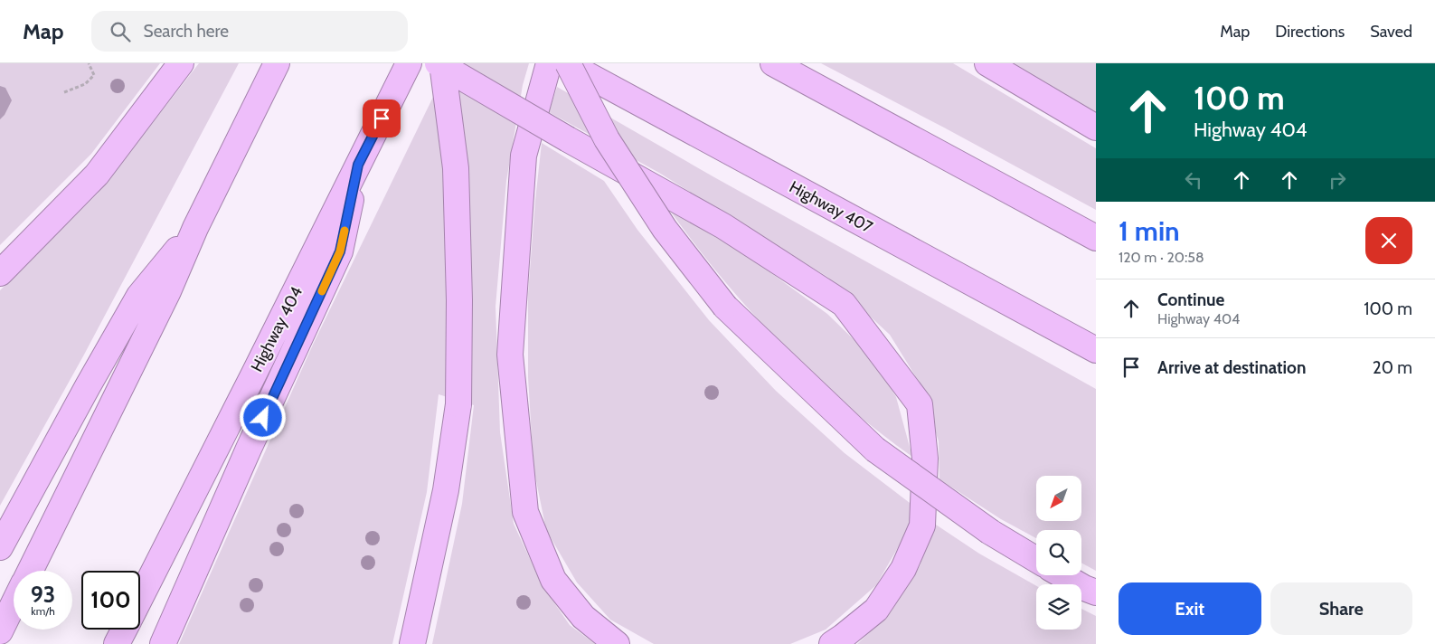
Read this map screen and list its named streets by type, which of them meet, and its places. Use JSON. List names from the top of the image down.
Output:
{
  "streets": {
    "highway": ["Highway 407", "Highway 404"]
  },
  "north": "bottom left",
  "page": {
    "header": "Map",
    "search": "Search here",
    "nav": ["Map", "Directions", "Saved"],
    "turn": ["100 m", "Highway 404"],
    "heading": ["1 min", "120 m · 20:58"],
    "list": [
      {
        "name": "Continue",
        "note": "Highway 404",
        "value": "100 m"
      },
      {
        "name": "Arrive at destination",
        "value": "20 m"
      }
    ],
    "speed": "93 km/h",
    "limit": "100",
    "buttons": ["Exit", "Share"]
  }
}
